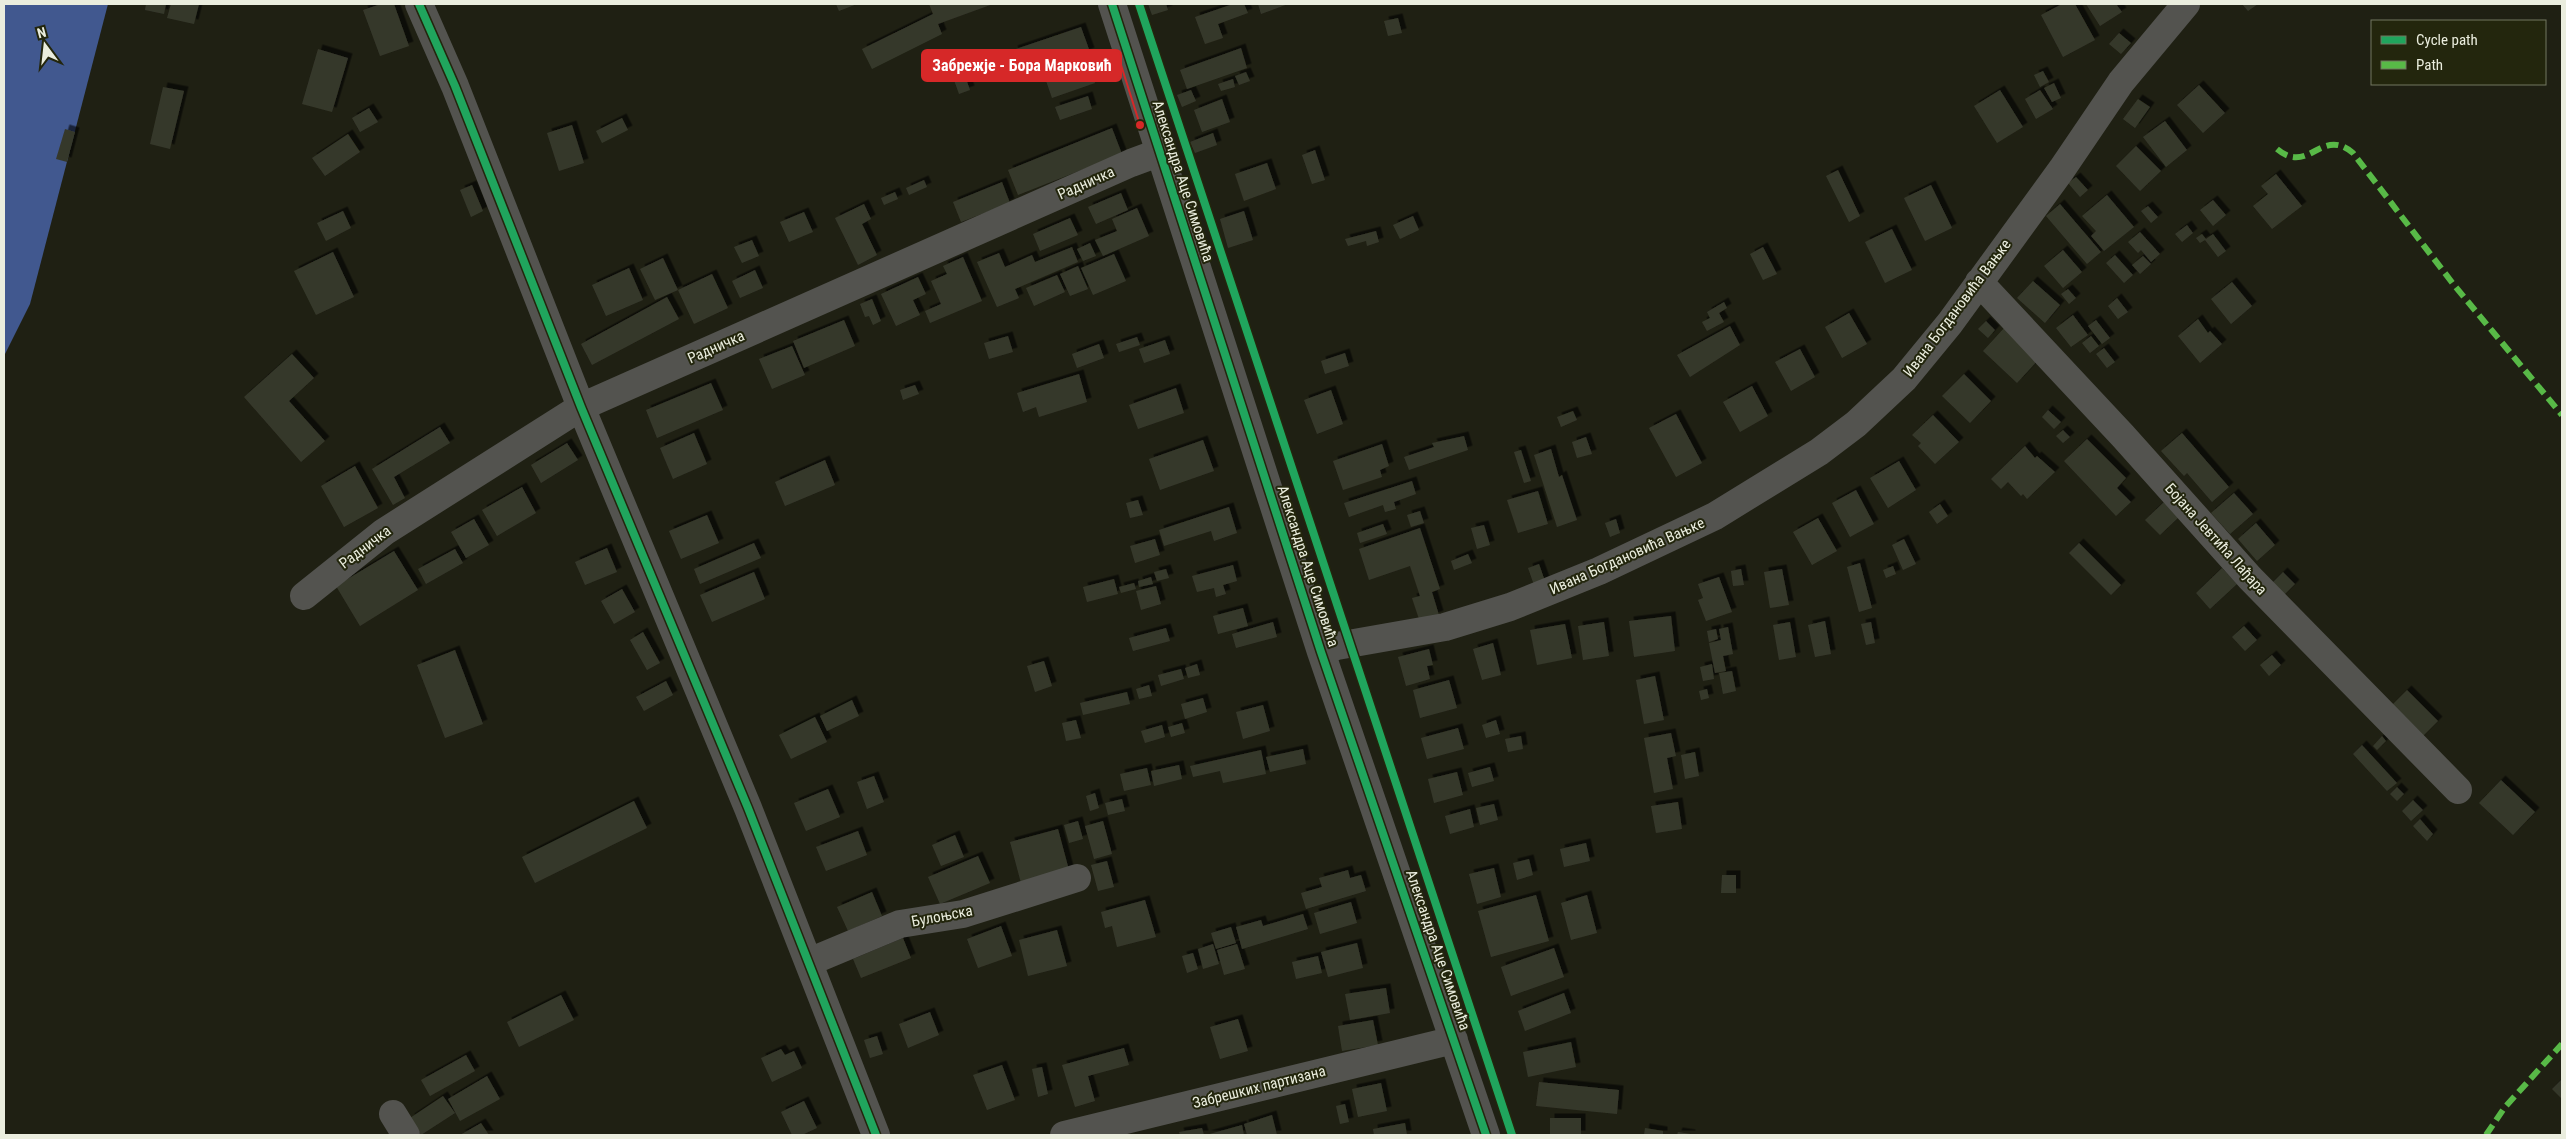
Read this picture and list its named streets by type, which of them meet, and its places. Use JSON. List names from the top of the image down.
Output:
{
  "streets": {
    "street": [
      "Александра Аце Симовића",
      "Радничка",
      "Ивана Богдановића Вањке",
      "Бојана Јевтића Лађара",
      "Булоњска",
      "Забрешких партизана"
    ]
  },
  "crossings": [
    ["Александра Аце Симовића", "Радничка"],
    ["Александра Аце Симовића", "Ивана Богдановића Вањке"],
    ["Александра Аце Симовића", "Забрешких партизана"],
    ["Ивана Богдановића Вањке", "Бојана Јевтића Лађара"]
  ],
  "places": ["Забрежје - Бора Марковић"],
  "legend": ["Cycle path", "Path"],
  "north": "top"
}
